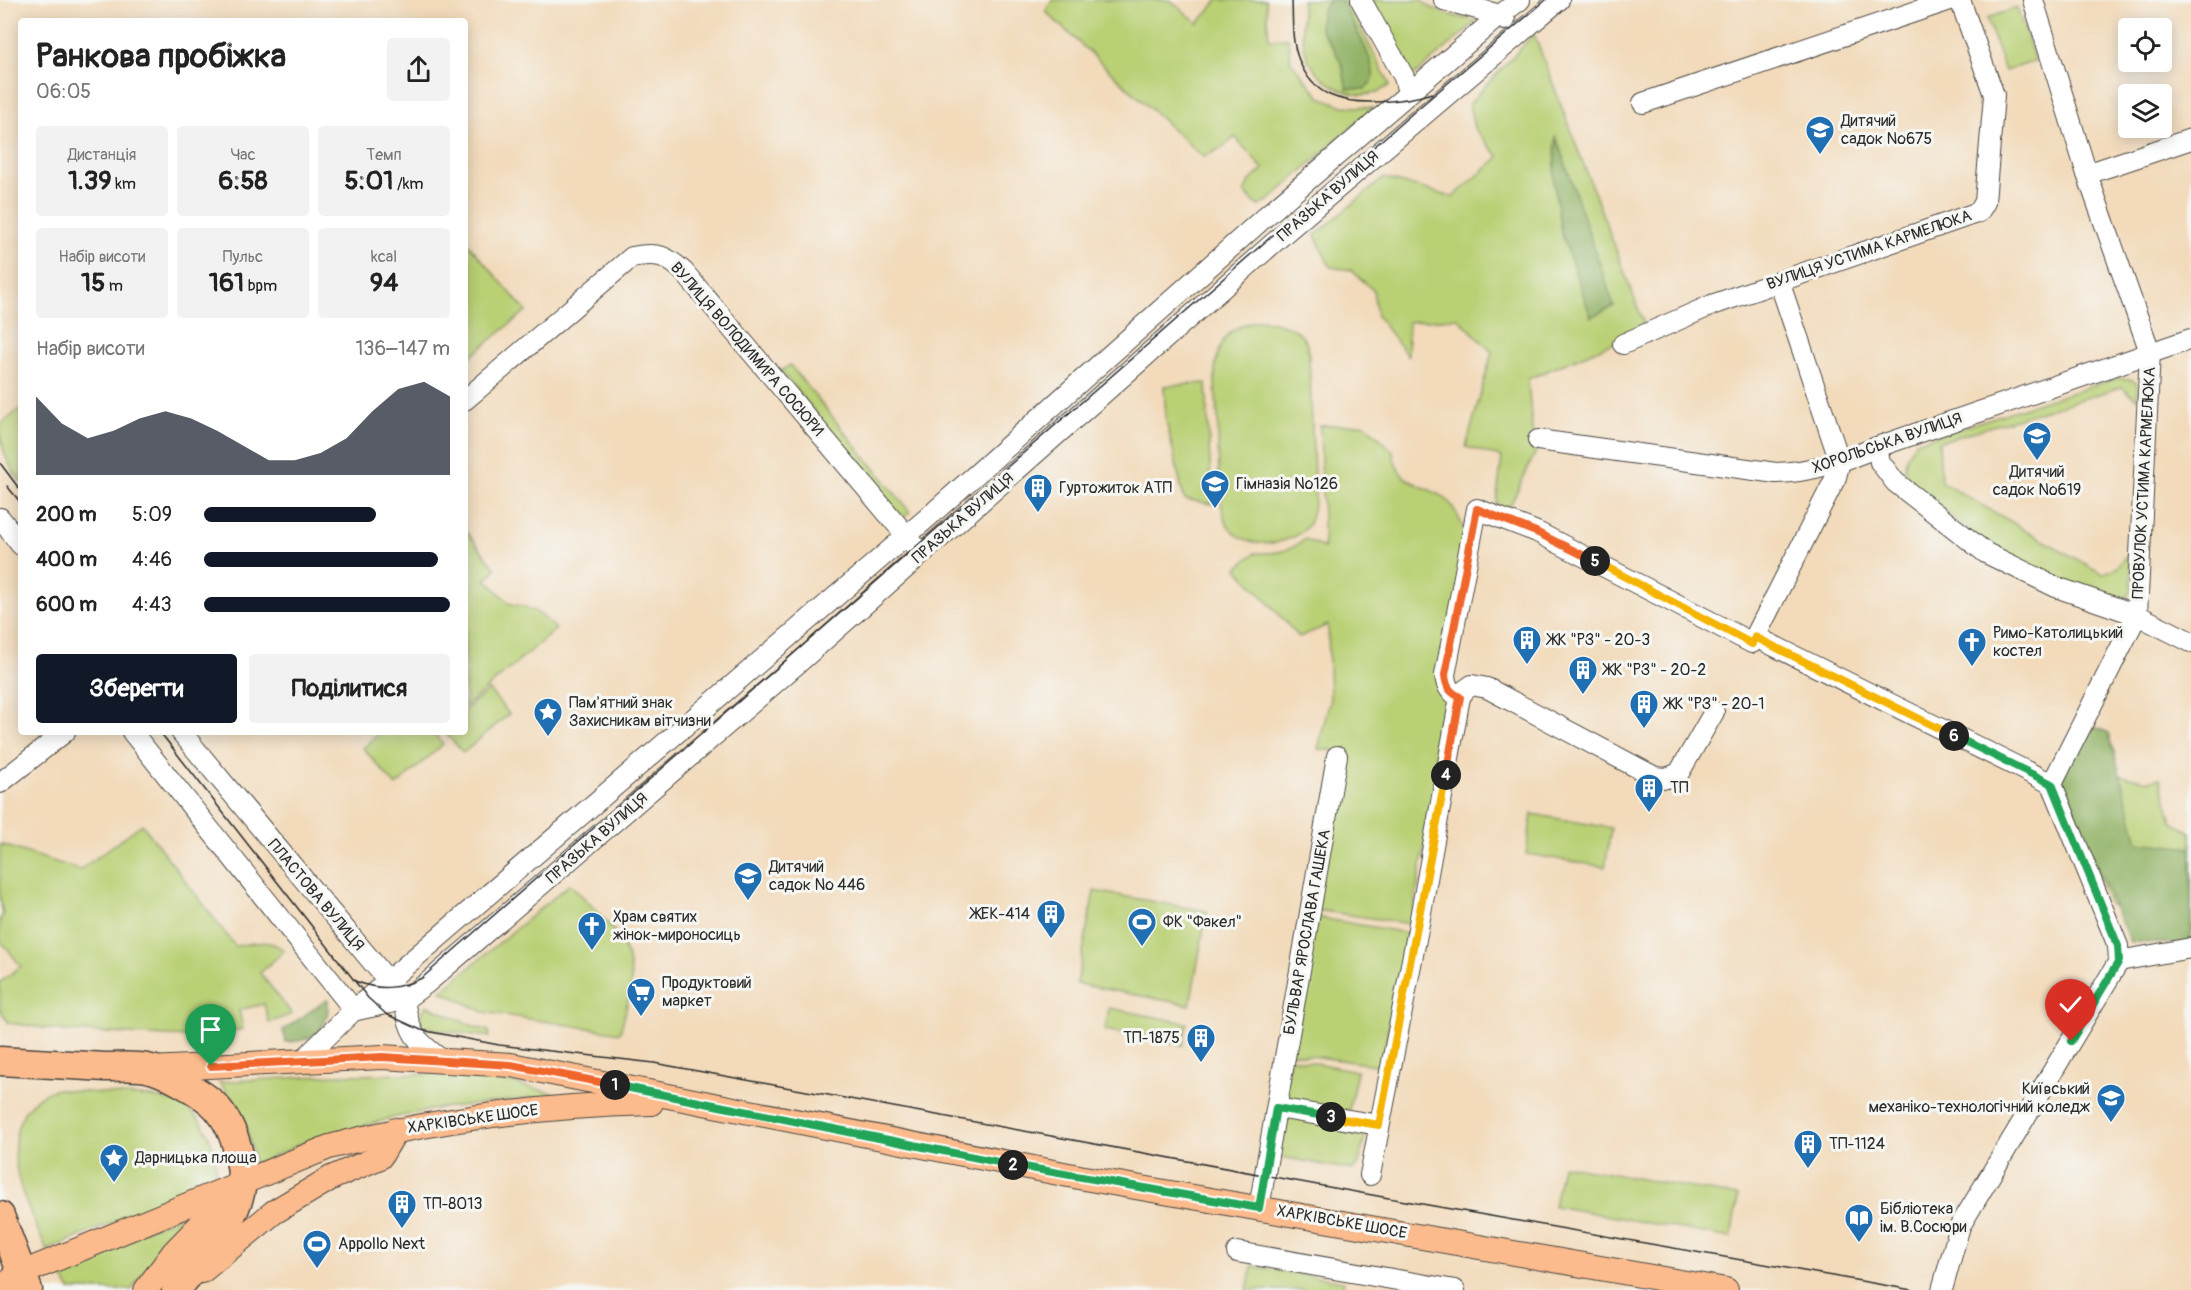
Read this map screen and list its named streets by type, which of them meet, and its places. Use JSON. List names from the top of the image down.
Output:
{
  "streets": {
    "main road": ["ХАРКІВСЬКЕ ШОСЕ"],
    "street": [
      "ПРАЗЬКА ВУЛИЦЯ",
      "ВУЛИЦЯ УСТИМА КАРМЕЛЮКА",
      "ВУЛИЦЯ ВОЛОДИМИРА СОСЮРИ",
      "ХОРОЛЬСЬКА ВУЛИЦЯ",
      "ПРОВУЛОК УСТИМА КАРМЕЛЮКА",
      "ПЛАСТОВА ВУЛИЦЯ",
      "БУЛЬВАР ЯРОСЛАВА ГАШЕКА"
    ]
  },
  "crossings": [
    ["ПРАЗЬКА ВУЛИЦЯ", "ВУЛИЦЯ ВОЛОДИМИРА СОСЮРИ"],
    ["ПРАЗЬКА ВУЛИЦЯ", "ПЛАСТОВА ВУЛИЦЯ"],
    ["ПРАЗЬКА ВУЛИЦЯ", "ХАРКІВСЬКЕ ШОСЕ"],
    ["ХОРОЛЬСЬКА ВУЛИЦЯ", "ПРОВУЛОК УСТИМА КАРМЕЛЮКА"],
    ["ПЛАСТОВА ВУЛИЦЯ", "ХАРКІВСЬКЕ ШОСЕ"],
    ["БУЛЬВАР ЯРОСЛАВА ГАШЕКА", "ХАРКІВСЬКЕ ШОСЕ"]
  ],
  "places": {
    "school or university": [
      "Дитячий садок №675",
      "Дитячий садок №619",
      "Гімназія №126",
      "Дитячий садок № 446",
      "Київський механіко-технологічний коледж"
    ],
    "building": [
      "Гуртожиток АТП",
      "ЖК \"РЗ\" - 20-3",
      "ЖК \"РЗ\" - 20-2",
      "ЖК \"РЗ\" - 20-1",
      "ТП",
      "ЖЕК-414",
      "ТП-1875",
      "ТП-1124",
      "ТП-8013"
    ],
    "church": ["Римо-Католицький костел", "Храм святих жінок-мироносиць"],
    "place": ["Пам'ятний знак Захисникам вітчизни", "Дарницька площа"],
    "sports": ["ФК \"Факел\"", "Appollo Next"],
    "supermarket": ["Продуктовий маркет"],
    "library": ["Бібліотека ім. В.Сосюри"]
  },
  "page": {
    "heading": ["Ранкова пробіжка", "06:05"],
    "stats": [
      ["Дистанція", "1.39 km"],
      ["Час", "6:58"],
      ["Темп", "5:01 /km"],
      ["Набір висоти", "15 m"],
      ["Пульс", "161 bpm"],
      ["kcal", "94"]
    ],
    "chart": ["Набір висоти", "136–147 m"],
    "list": [
      {
        "name": "200 m",
        "note": "5:09"
      },
      {
        "name": "400 m",
        "note": "4:46"
      },
      {
        "name": "600 m",
        "note": "4:43"
      }
    ],
    "pins": [
      "5",
      "6",
      "4",
      "1",
      "3",
      "2"
    ],
    "buttons": ["Зберегти", "Поділитися"]
  }
}
